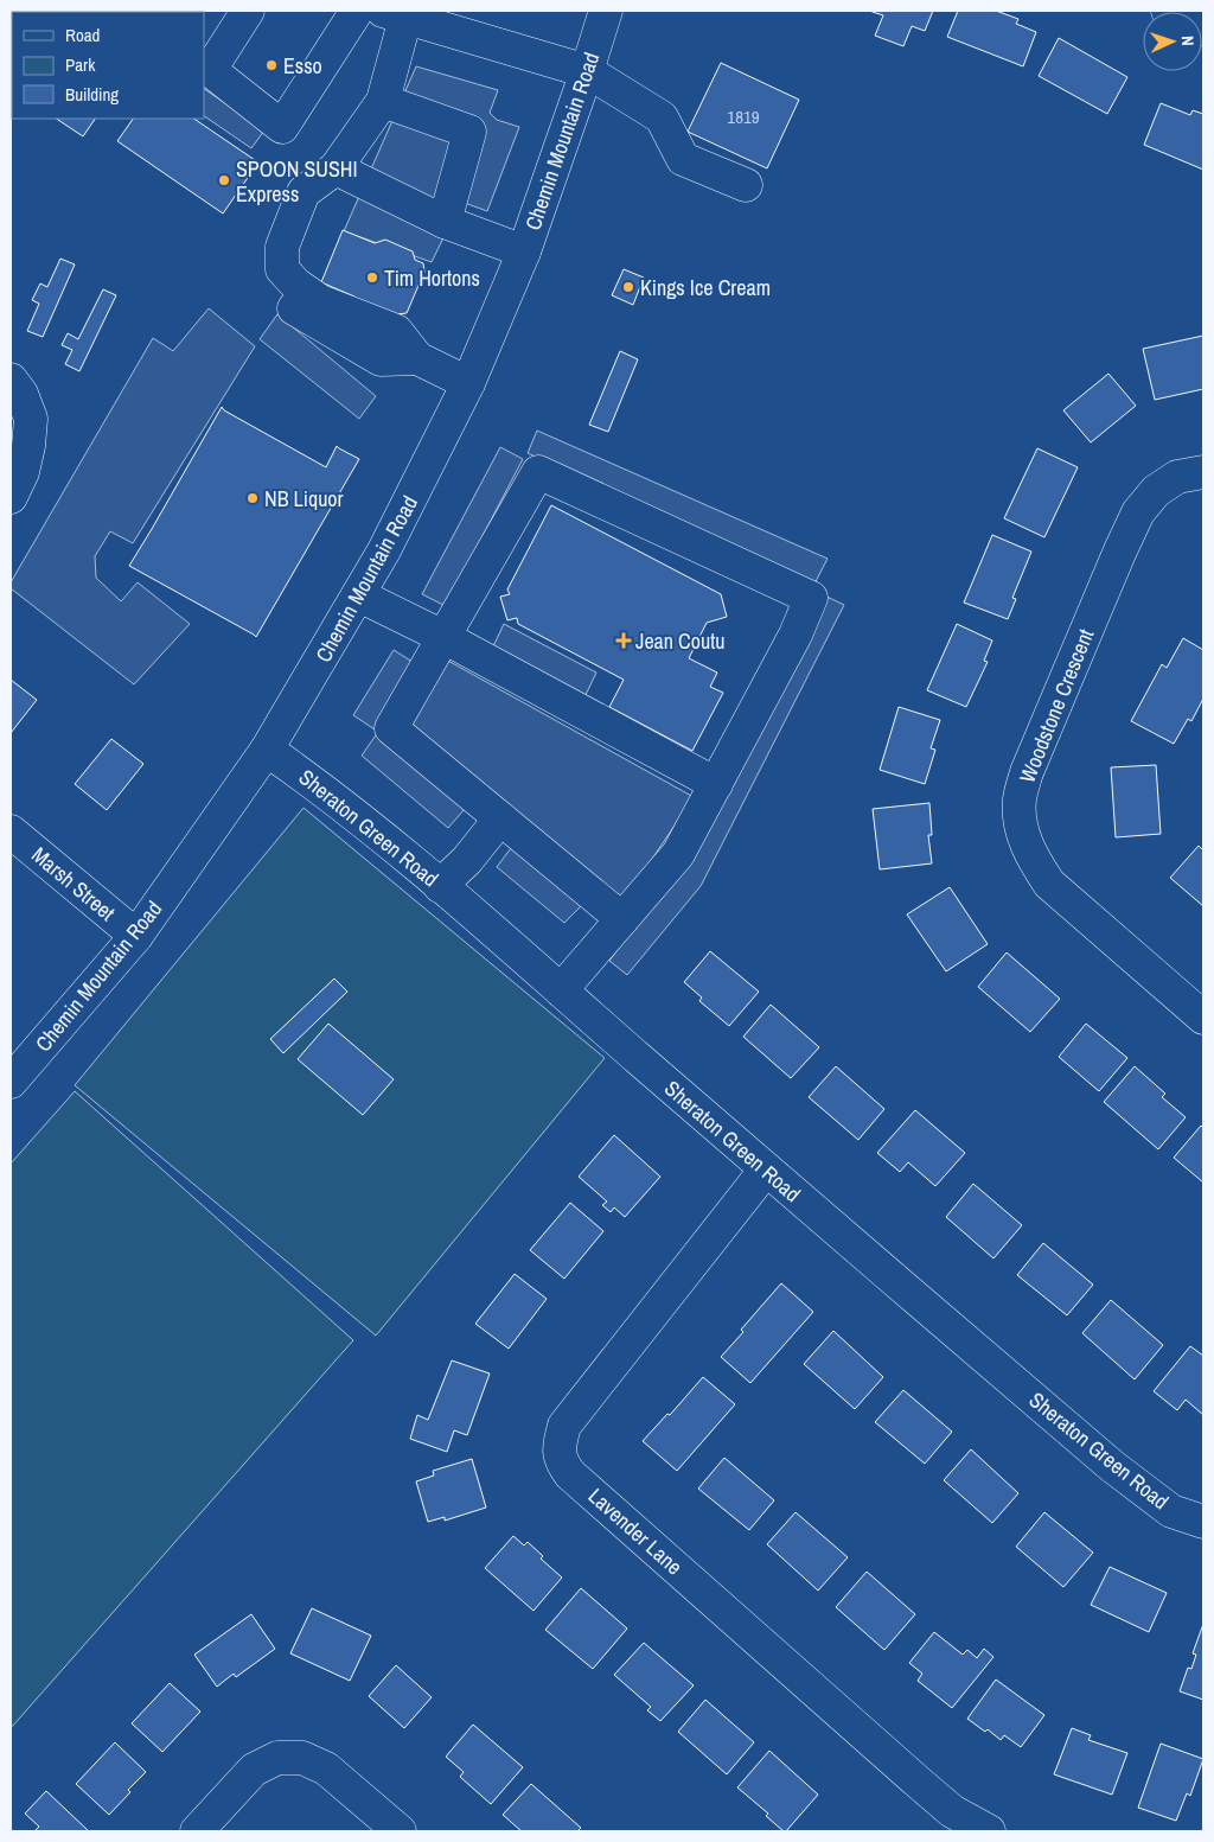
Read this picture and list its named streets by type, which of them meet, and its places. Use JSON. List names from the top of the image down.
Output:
{
  "streets": {
    "street": [
      "Chemin Mountain Road",
      "Woodstone Crescent",
      "Sheraton Green Road",
      "Marsh Street",
      "Lavender Lane"
    ]
  },
  "crossings": [
    ["Chemin Mountain Road", "Sheraton Green Road"],
    ["Chemin Mountain Road", "Marsh Street"],
    ["Sheraton Green Road", "Lavender Lane"]
  ],
  "places": {
    "other": [
      "Esso",
      "SPOON SUSHI Express",
      "Tim Hortons",
      "Kings Ice Cream",
      "NB Liquor"
    ],
    "health": ["Jean Coutu"]
  },
  "house_numbers": ["1819"],
  "legend": ["Road", "Park", "Building"],
  "north": "right"
}
